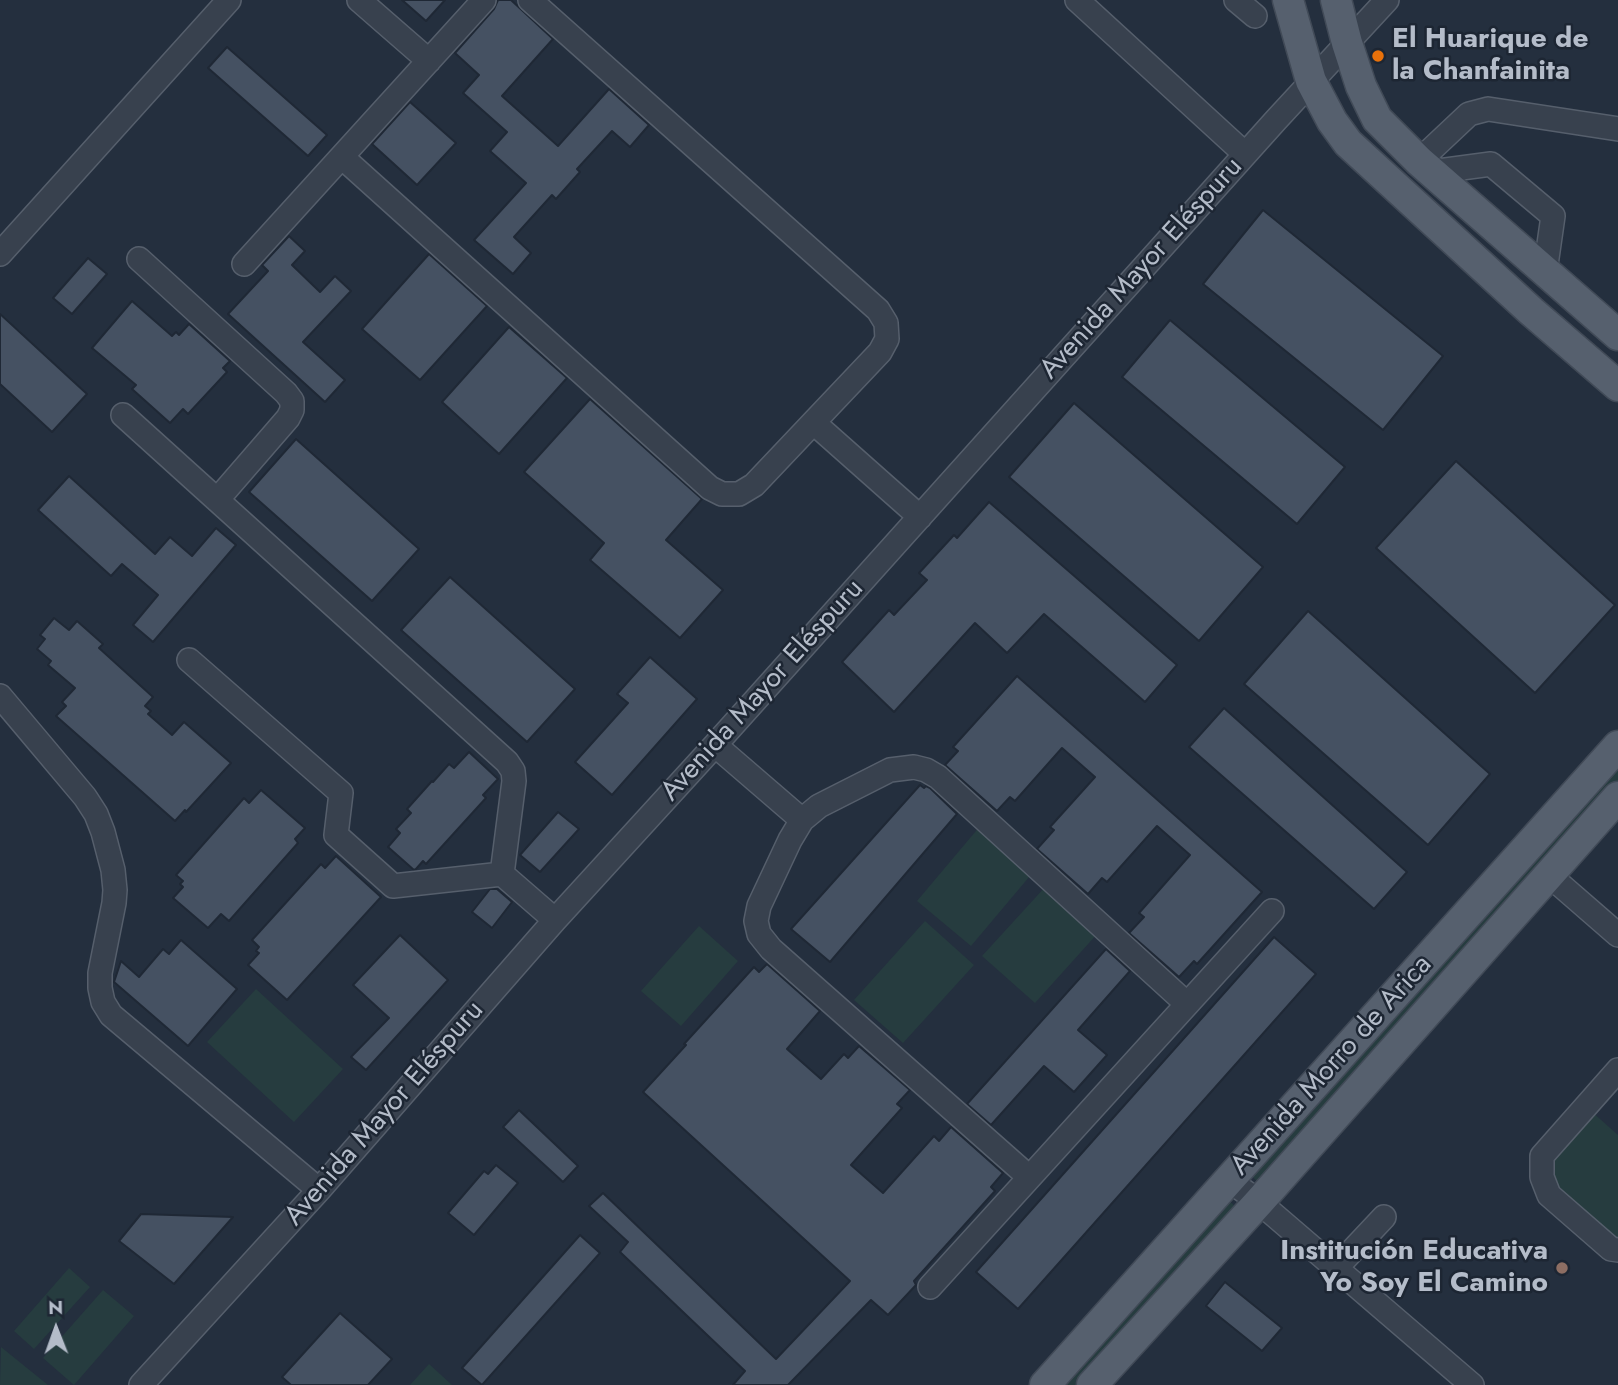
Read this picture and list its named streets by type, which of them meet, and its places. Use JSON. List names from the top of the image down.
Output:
{
  "streets": {
    "main road": ["Avenida Morro de Arica"],
    "street": ["Avenida Mayor Eléspuru"]
  },
  "places": ["El Huarique de la Chanfainita", "Institución Educativa Yo Soy El Camino"],
  "north": "top"
}
